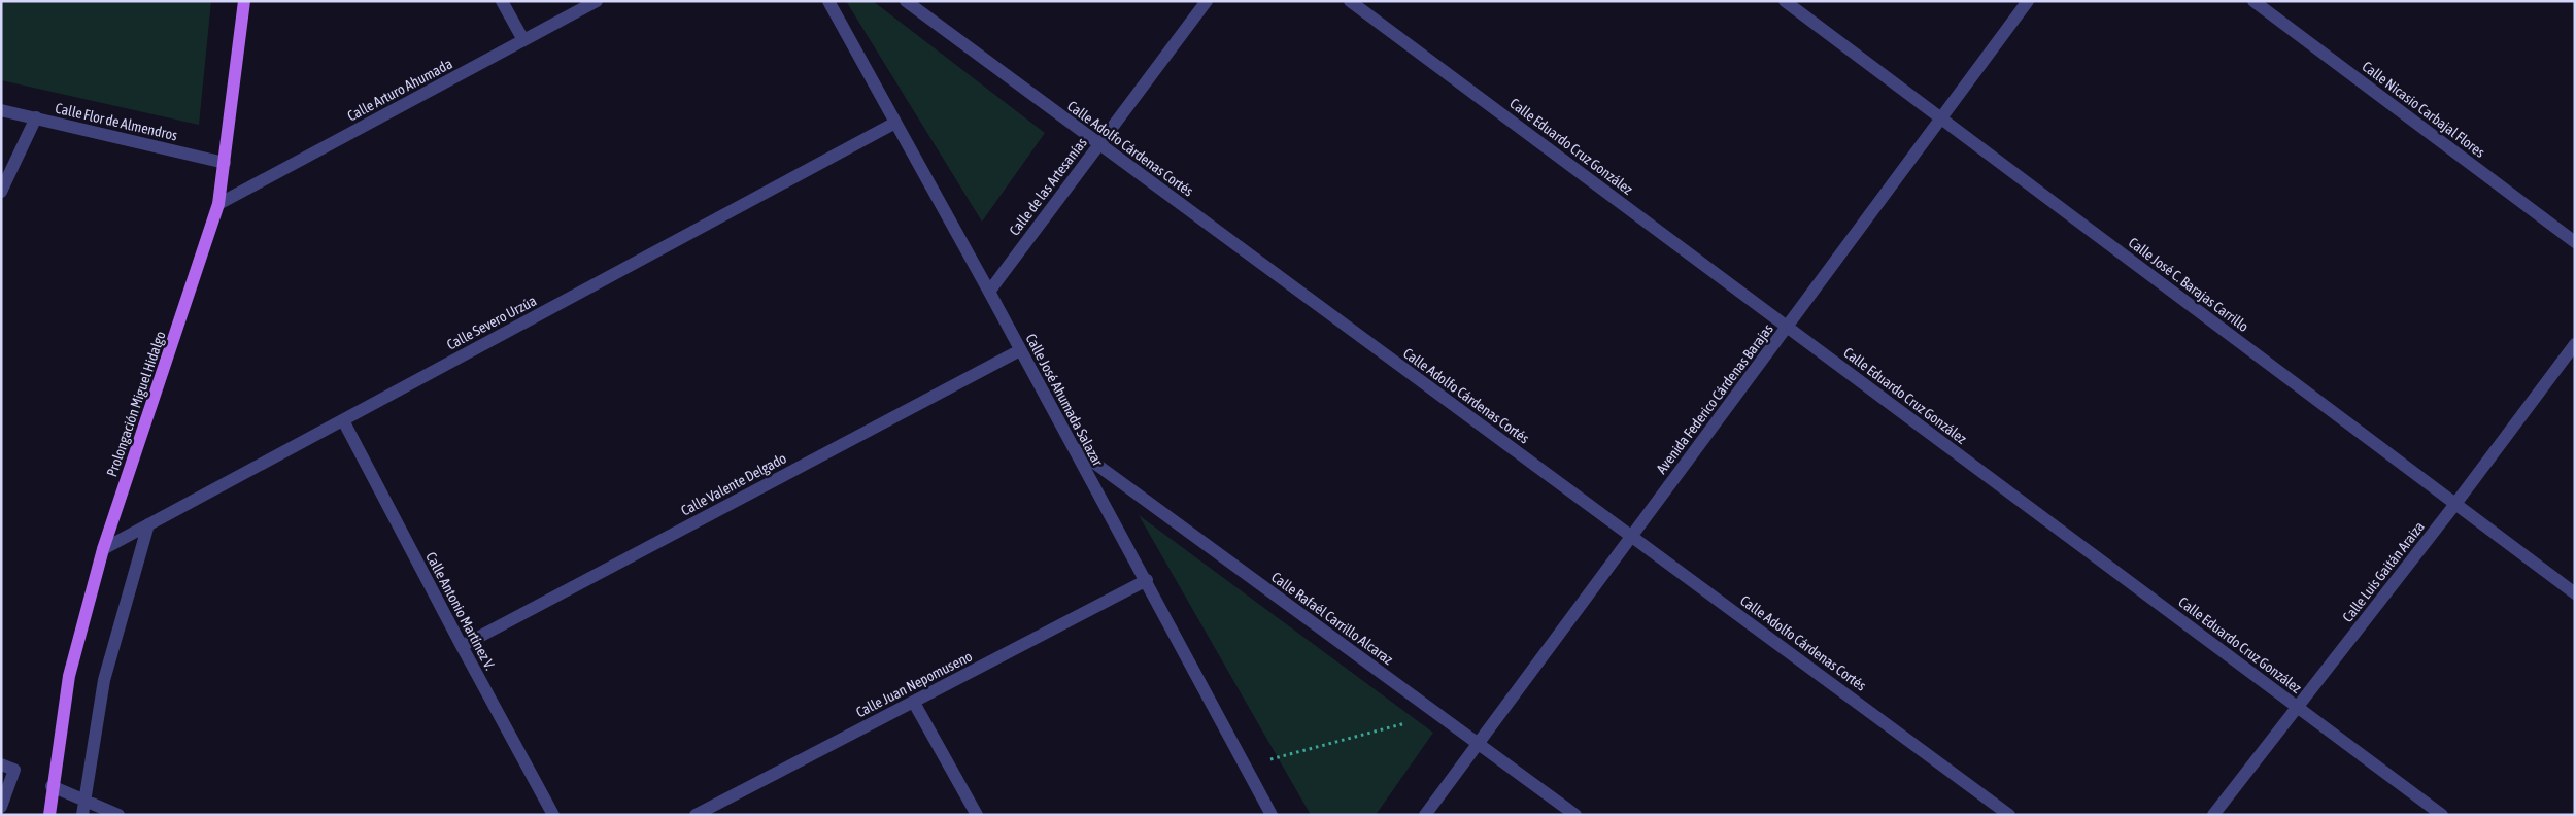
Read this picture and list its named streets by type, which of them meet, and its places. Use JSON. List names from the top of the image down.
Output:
{
  "streets": {
    "main road": ["Prolongación Miguel Hidalgo"],
    "street": [
      "Calle Arturo Ahumada",
      "Calle Nicasio Carbajal Flores",
      "Calle Flor de Almendros",
      "Calle Eduardo Cruz González",
      "Calle Adolfo Cárdenas Cortés",
      "Calle de las Artesanías",
      "Calle José C. Barajas Carrillo",
      "Calle Severo Urzúa",
      "Avenida Federico Cárdenas Barajas",
      "Calle José Ahumada Salazar",
      "Calle Valente Delgado",
      "Calle Luis Gaitán Araiza",
      "Calle Antonio Martínez V.",
      "Calle Rafaél Carrillo Alcaraz",
      "Calle Juan Nepomuseno"
    ]
  },
  "crossings": [
    ["Calle Arturo Ahumada", "Prolongación Miguel Hidalgo"],
    ["Calle Flor de Almendros", "Prolongación Miguel Hidalgo"],
    ["Calle Eduardo Cruz González", "Avenida Federico Cárdenas Barajas"],
    ["Calle Eduardo Cruz González", "Calle Luis Gaitán Araiza"],
    ["Calle Adolfo Cárdenas Cortés", "Calle de las Artesanías"],
    ["Calle Adolfo Cárdenas Cortés", "Avenida Federico Cárdenas Barajas"],
    ["Calle de las Artesanías", "Calle José Ahumada Salazar"],
    ["Calle José C. Barajas Carrillo", "Avenida Federico Cárdenas Barajas"],
    ["Calle José C. Barajas Carrillo", "Calle Luis Gaitán Araiza"],
    ["Calle Severo Urzúa", "Calle José Ahumada Salazar"],
    ["Calle Severo Urzúa", "Prolongación Miguel Hidalgo"],
    ["Calle Severo Urzúa", "Calle Antonio Martínez V."],
    ["Avenida Federico Cárdenas Barajas", "Calle Rafaél Carrillo Alcaraz"],
    ["Calle José Ahumada Salazar", "Calle Valente Delgado"],
    ["Calle José Ahumada Salazar", "Calle Rafaél Carrillo Alcaraz"],
    ["Calle José Ahumada Salazar", "Calle Juan Nepomuseno"],
    ["Calle Valente Delgado", "Calle Antonio Martínez V."]
  ]
}
